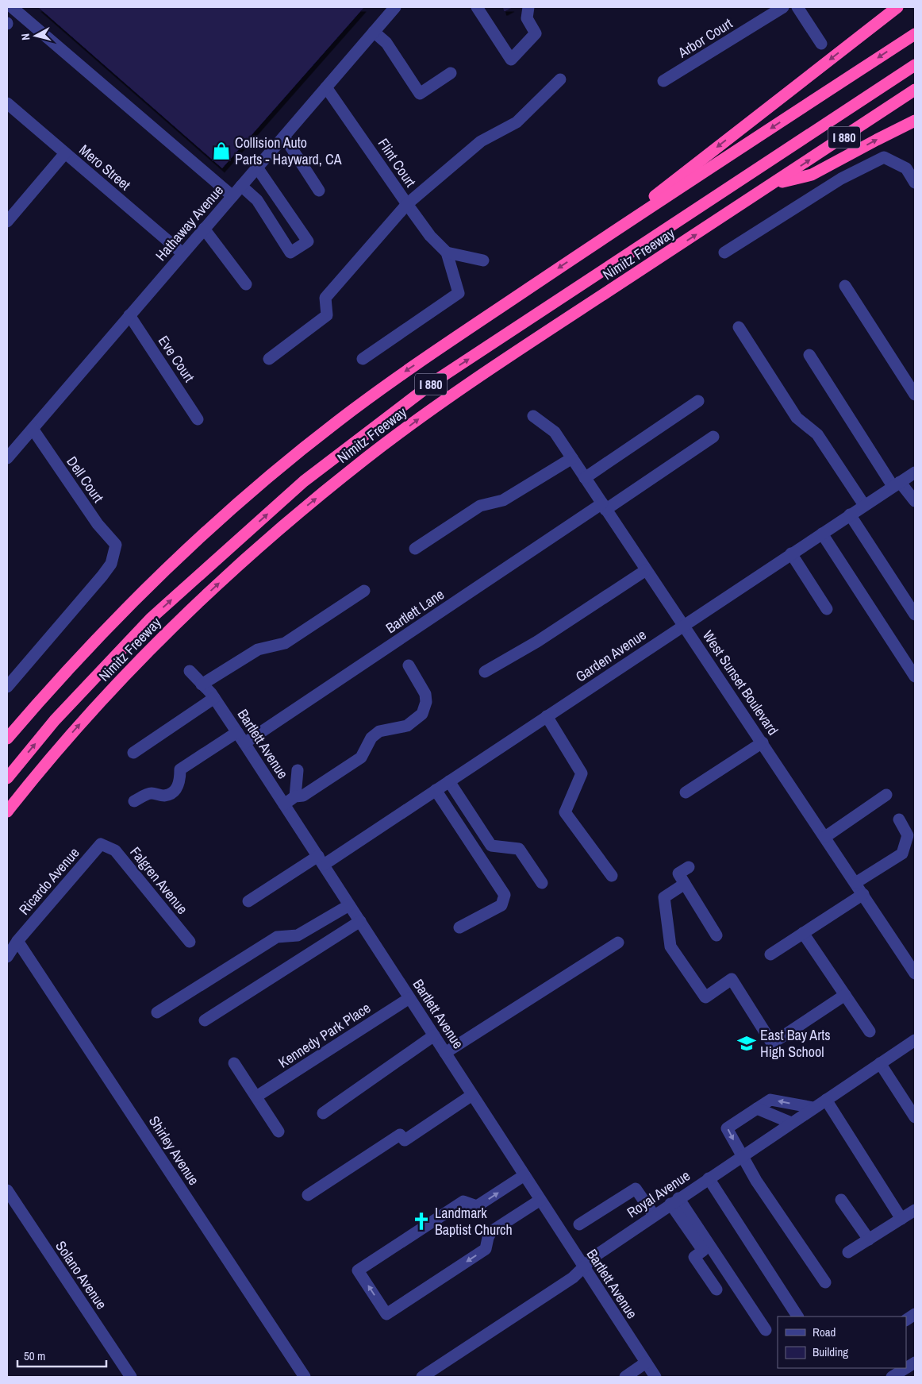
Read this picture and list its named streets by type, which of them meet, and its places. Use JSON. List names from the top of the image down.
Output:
{
  "streets": {
    "highway": ["I 880", "Nimitz Freeway"],
    "street": [
      "Arbor Court",
      "Flint Court",
      "Mero Street",
      "Hathaway Avenue",
      "Eve Court",
      "Dell Court",
      "Bartlett Lane",
      "Garden Avenue",
      "West Sunset Boulevard",
      "Bartlett Avenue",
      "Falgren Avenue",
      "Ricardo Avenue",
      "Kennedy Park Place",
      "Shirley Avenue",
      "Royal Avenue",
      "Solano Avenue"
    ]
  },
  "crossings": [
    ["Flint Court", "Hathaway Avenue"],
    ["Mero Street", "Hathaway Avenue"],
    ["Hathaway Avenue", "Eve Court"],
    ["Hathaway Avenue", "Dell Court"],
    ["Bartlett Lane", "West Sunset Boulevard"],
    ["Bartlett Lane", "Bartlett Avenue"],
    ["Garden Avenue", "West Sunset Boulevard"],
    ["Garden Avenue", "Bartlett Avenue"],
    ["Bartlett Avenue", "Kennedy Park Place"],
    ["Bartlett Avenue", "Royal Avenue"],
    ["Falgren Avenue", "Ricardo Avenue"],
    ["Ricardo Avenue", "Shirley Avenue"]
  ],
  "places": {
    "shop": ["Collision Auto Parts - Hayward, CA"],
    "school or university": ["East Bay Arts High School"],
    "church": ["Landmark Baptist Church"]
  },
  "legend": ["Road", "Building"],
  "scale_bar": "50 m",
  "north": "left"
}
